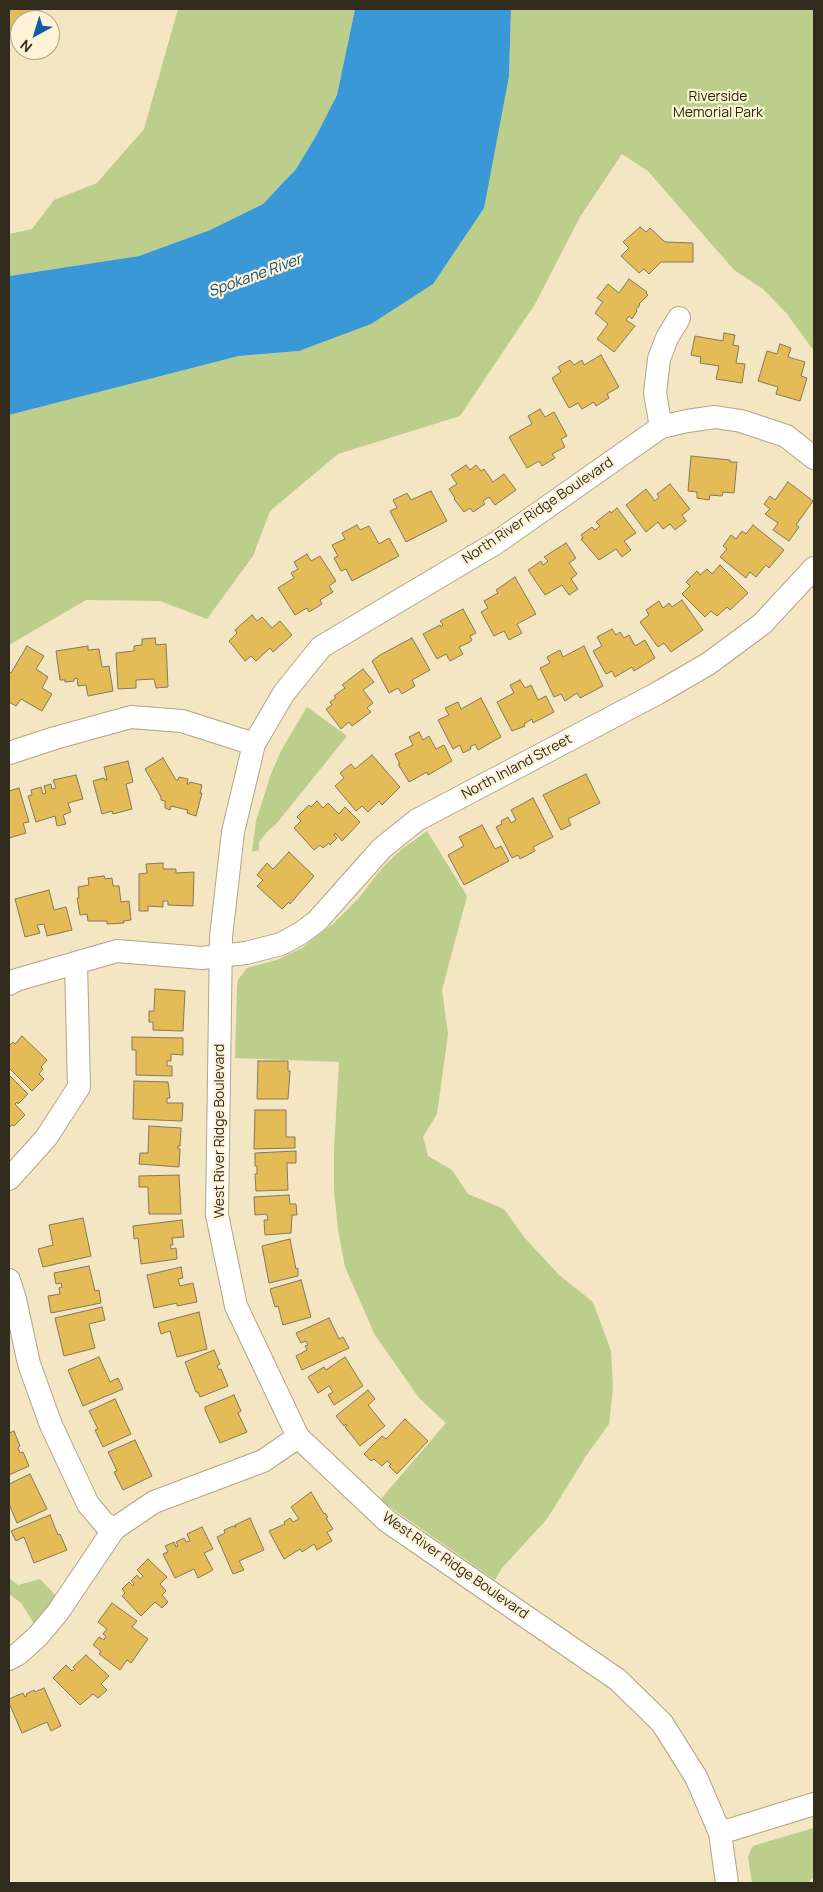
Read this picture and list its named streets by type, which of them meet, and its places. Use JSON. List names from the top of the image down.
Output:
{
  "streets": {
    "street": ["North River Ridge Boulevard", "North Inland Street", "West River Ridge Boulevard"]
  },
  "crossings": [
    ["North River Ridge Boulevard", "West River Ridge Boulevard"],
    ["North Inland Street", "West River Ridge Boulevard"]
  ],
  "water": ["Spokane River"],
  "parks": ["Riverside Memorial Park"],
  "north": "bottom left"
}
